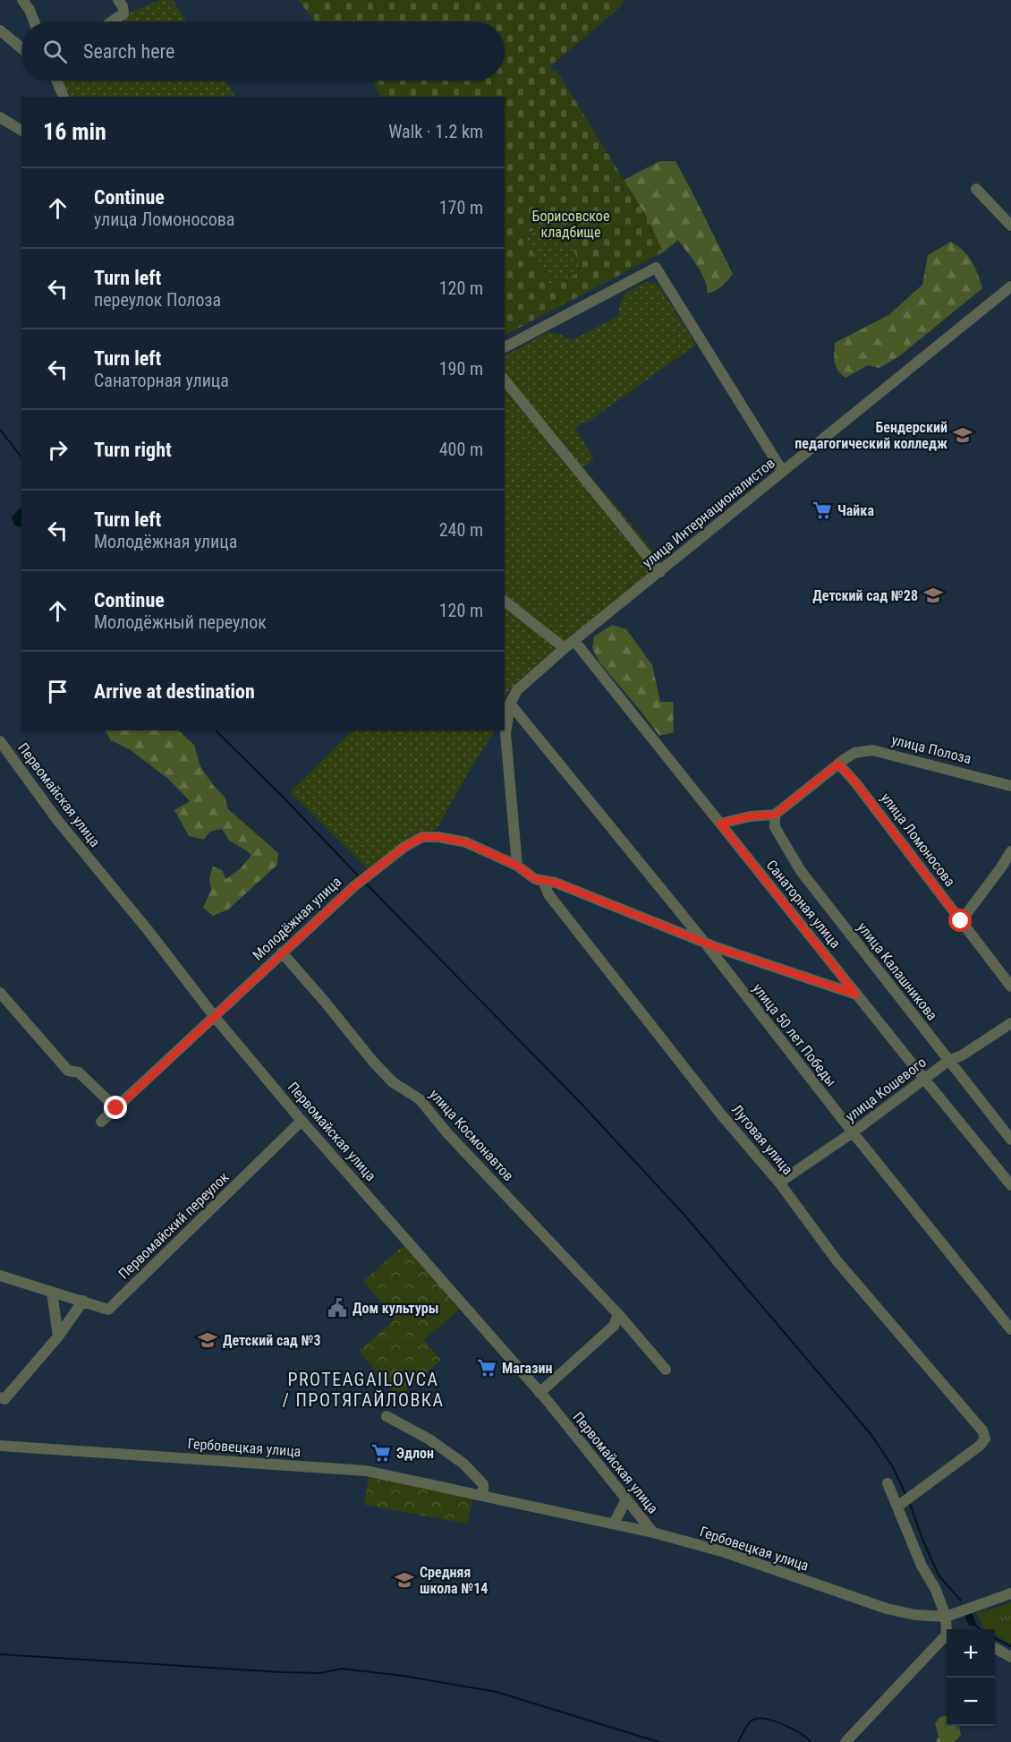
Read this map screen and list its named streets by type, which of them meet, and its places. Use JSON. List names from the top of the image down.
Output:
{
  "streets": {
    "street": [
      "улица Интернационалистов",
      "улица Полоза",
      "Первомайская улица",
      "улица Ломоносова",
      "Санаторная улица",
      "Молодёжная улица",
      "улица Калашникова",
      "улица 50 лет Победы",
      "улица Кошевого",
      "улица Космонавтов",
      "Луговая улица",
      "Первомайский переулок",
      "Гербовецкая улица"
    ]
  },
  "crossings": [
    ["улица Интернационалистов", "Санаторная улица"],
    ["улица Полоза", "улица Ломоносова"],
    ["улица Полоза", "улица Калашникова"],
    ["Первомайская улица", "Молодёжная улица"],
    ["Первомайская улица", "Первомайский переулок"],
    ["Первомайская улица", "Гербовецкая улица"],
    ["Санаторная улица", "Молодёжная улица"],
    ["Санаторная улица", "улица Кошевого"],
    ["Молодёжная улица", "улица 50 лет Победы"],
    ["Молодёжная улица", "улица Космонавтов"],
    ["Молодёжная улица", "Луговая улица"],
    ["улица Калашникова", "улица Кошевого"],
    ["улица 50 лет Победы", "улица Кошевого"],
    ["улица Кошевого", "Луговая улица"]
  ],
  "districts": ["PROTEAGAILOVCA / ПРОТЯГАЙЛОВКА"],
  "parks": ["Борисовское кладбище"],
  "places": {
    "school or university": [
      "Бендерский педагогический колледж",
      "Детский сад №28",
      "Детский сад №3",
      "Средняя школа №14"
    ],
    "supermarket": ["Чайка", "Магазин", "Эдлон"],
    "public building": ["Дом культуры"]
  },
  "page": {
    "search": "Search here",
    "heading": ["16 min", "Walk · 1.2 km"],
    "list": [
      ["Continue", "улица Ломоносова", "170 m"],
      ["Turn left", "переулок Полоза", "120 m"],
      ["Turn left", "Санаторная улица", "190 m"],
      ["Turn right", "400 m"],
      ["Turn left", "Молодёжная улица", "240 m"],
      ["Continue", "Молодёжный переулок", "120 m"],
      "Arrive at destination"
    ],
    "map_buttons": ["+", "−"]
  }
}
